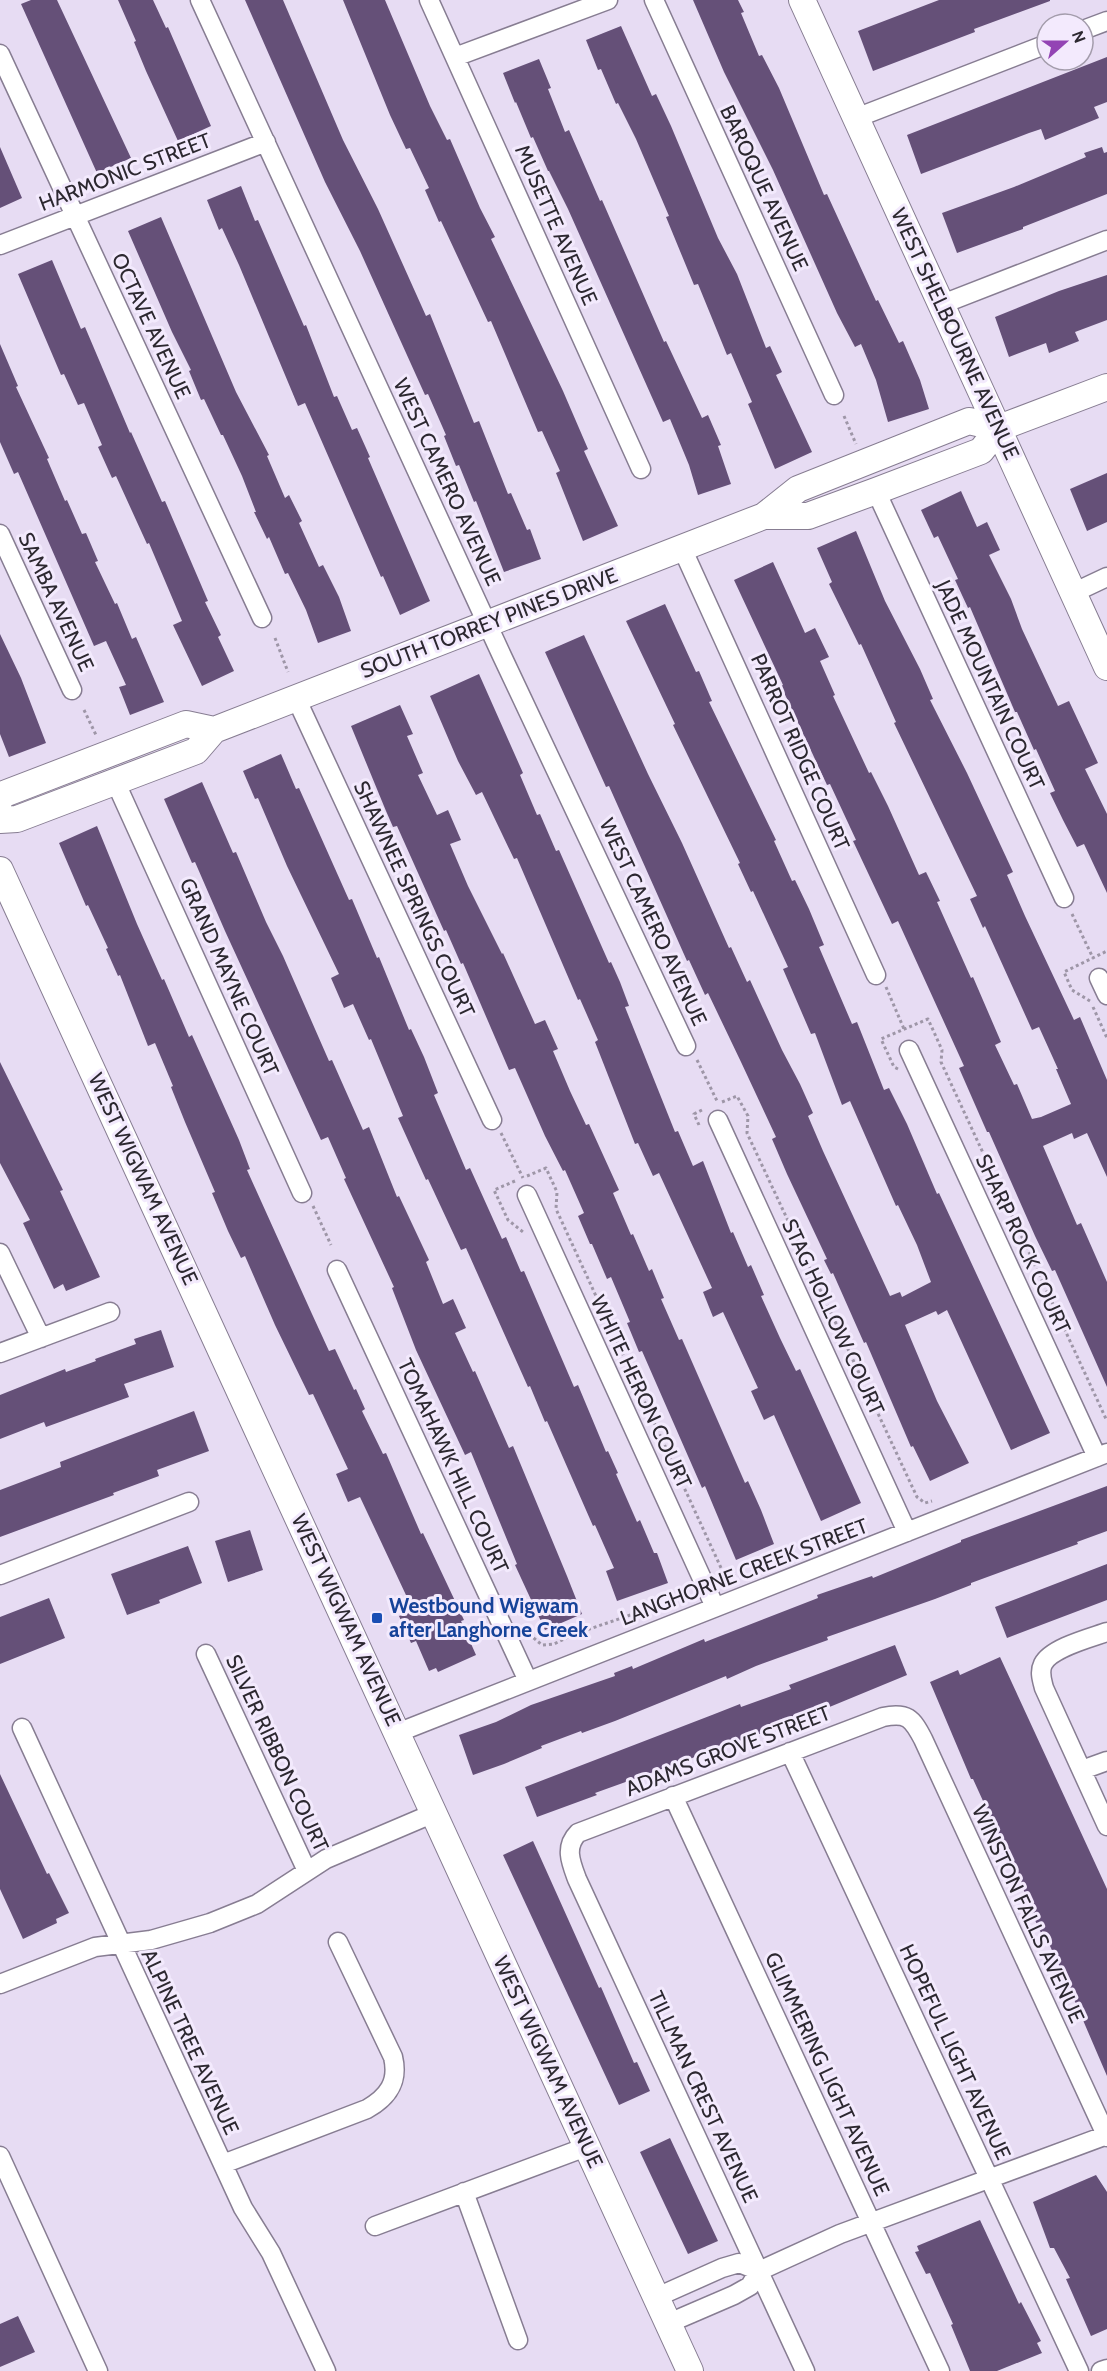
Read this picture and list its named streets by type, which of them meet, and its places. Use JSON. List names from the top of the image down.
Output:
{
  "streets": {
    "street": [
      "HARMONIC STREET",
      "BAROQUE AVENUE",
      "MUSETTE AVENUE",
      "OCTAVE AVENUE",
      "WEST SHELBOURNE AVENUE",
      "WEST CAMERO AVENUE",
      "SAMBA AVENUE",
      "SOUTH TORREY PINES DRIVE",
      "JADE MOUNTAIN COURT",
      "PARROT RIDGE COURT",
      "SHAWNEE SPRINGS COURT",
      "GRAND MAYNE COURT",
      "WEST WIGWAM AVENUE",
      "SHARP ROCK COURT",
      "STAG HOLLOW COURT",
      "WHITE HERON COURT",
      "TOMAHAWK HILL COURT",
      "LANGHORNE CREEK STREET",
      "ADAMS GROVE STREET",
      "SILVER RIBBON COURT",
      "WINSTON FALLS AVENUE",
      "ALPINE TREE AVENUE",
      "HOPEFUL LIGHT AVENUE",
      "GLIMMERING LIGHT AVENUE",
      "TILLMAN CREST AVENUE"
    ]
  },
  "crossings": [
    ["HARMONIC STREET", "OCTAVE AVENUE"],
    ["HARMONIC STREET", "WEST CAMERO AVENUE"],
    ["WEST SHELBOURNE AVENUE", "SOUTH TORREY PINES DRIVE"],
    ["WEST CAMERO AVENUE", "SOUTH TORREY PINES DRIVE"],
    ["SOUTH TORREY PINES DRIVE", "JADE MOUNTAIN COURT"],
    ["SOUTH TORREY PINES DRIVE", "PARROT RIDGE COURT"],
    ["SOUTH TORREY PINES DRIVE", "SHAWNEE SPRINGS COURT"],
    ["SOUTH TORREY PINES DRIVE", "GRAND MAYNE COURT"],
    ["WEST WIGWAM AVENUE", "LANGHORNE CREEK STREET"],
    ["SHARP ROCK COURT", "LANGHORNE CREEK STREET"],
    ["STAG HOLLOW COURT", "LANGHORNE CREEK STREET"],
    ["WHITE HERON COURT", "LANGHORNE CREEK STREET"],
    ["TOMAHAWK HILL COURT", "LANGHORNE CREEK STREET"],
    ["ADAMS GROVE STREET", "WINSTON FALLS AVENUE"],
    ["ADAMS GROVE STREET", "HOPEFUL LIGHT AVENUE"],
    ["ADAMS GROVE STREET", "GLIMMERING LIGHT AVENUE"],
    ["ADAMS GROVE STREET", "TILLMAN CREST AVENUE"]
  ],
  "places": {
    "transit": ["Westbound Wigwam after Langhorne Creek"]
  },
  "north": "right"
}
